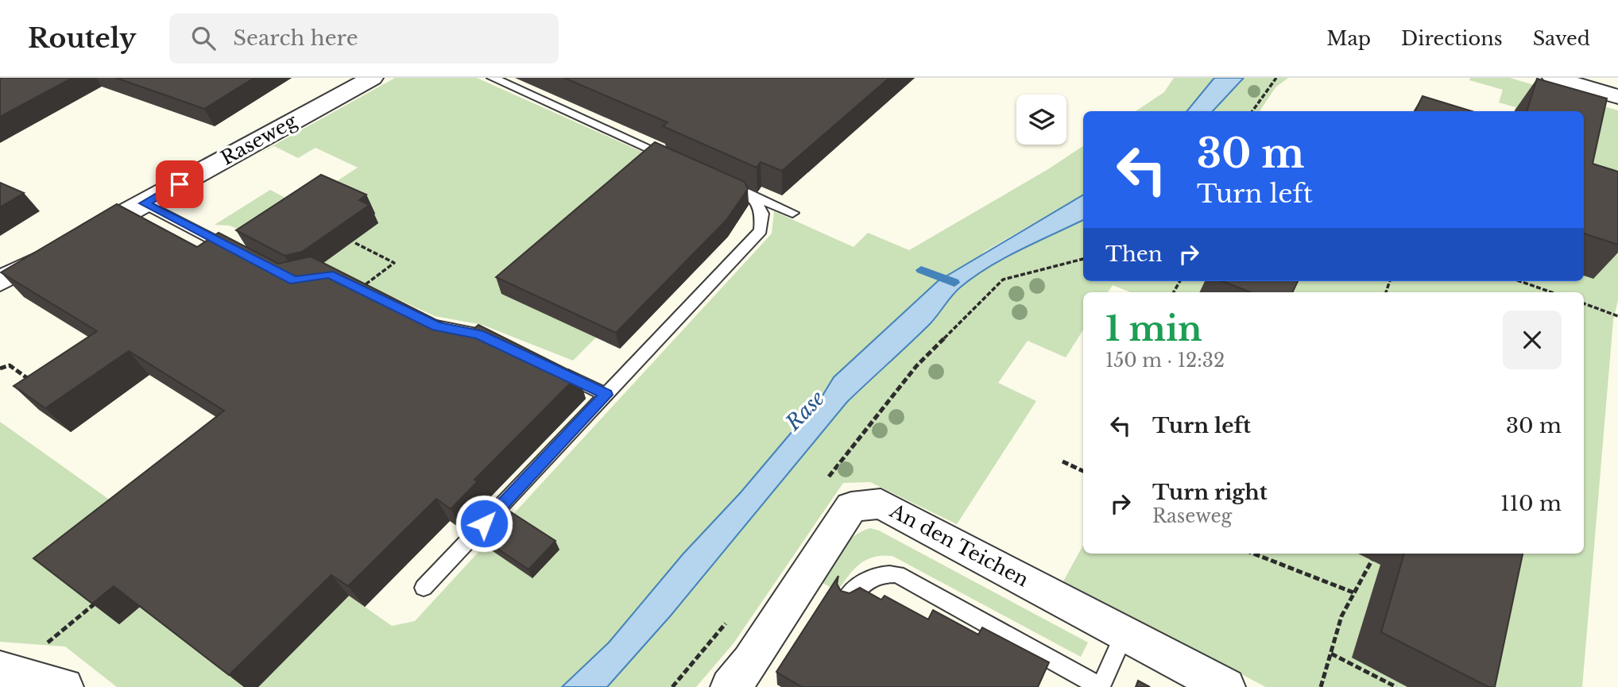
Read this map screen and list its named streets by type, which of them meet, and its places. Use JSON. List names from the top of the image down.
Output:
{
  "streets": {
    "street": ["Raseweg", "An den Teichen"]
  },
  "water": ["Rase"],
  "page": {
    "header": "Routely",
    "search": "Search here",
    "nav": ["Map", "Directions", "Saved"],
    "turn": ["30 m", "Turn left"],
    "then": "Then",
    "heading": ["1 min", "150 m · 12:32"],
    "list": [
      {
        "name": "Turn left",
        "value": "30 m"
      },
      {
        "name": "Turn right",
        "note": "Raseweg",
        "value": "110 m"
      }
    ]
  }
}
